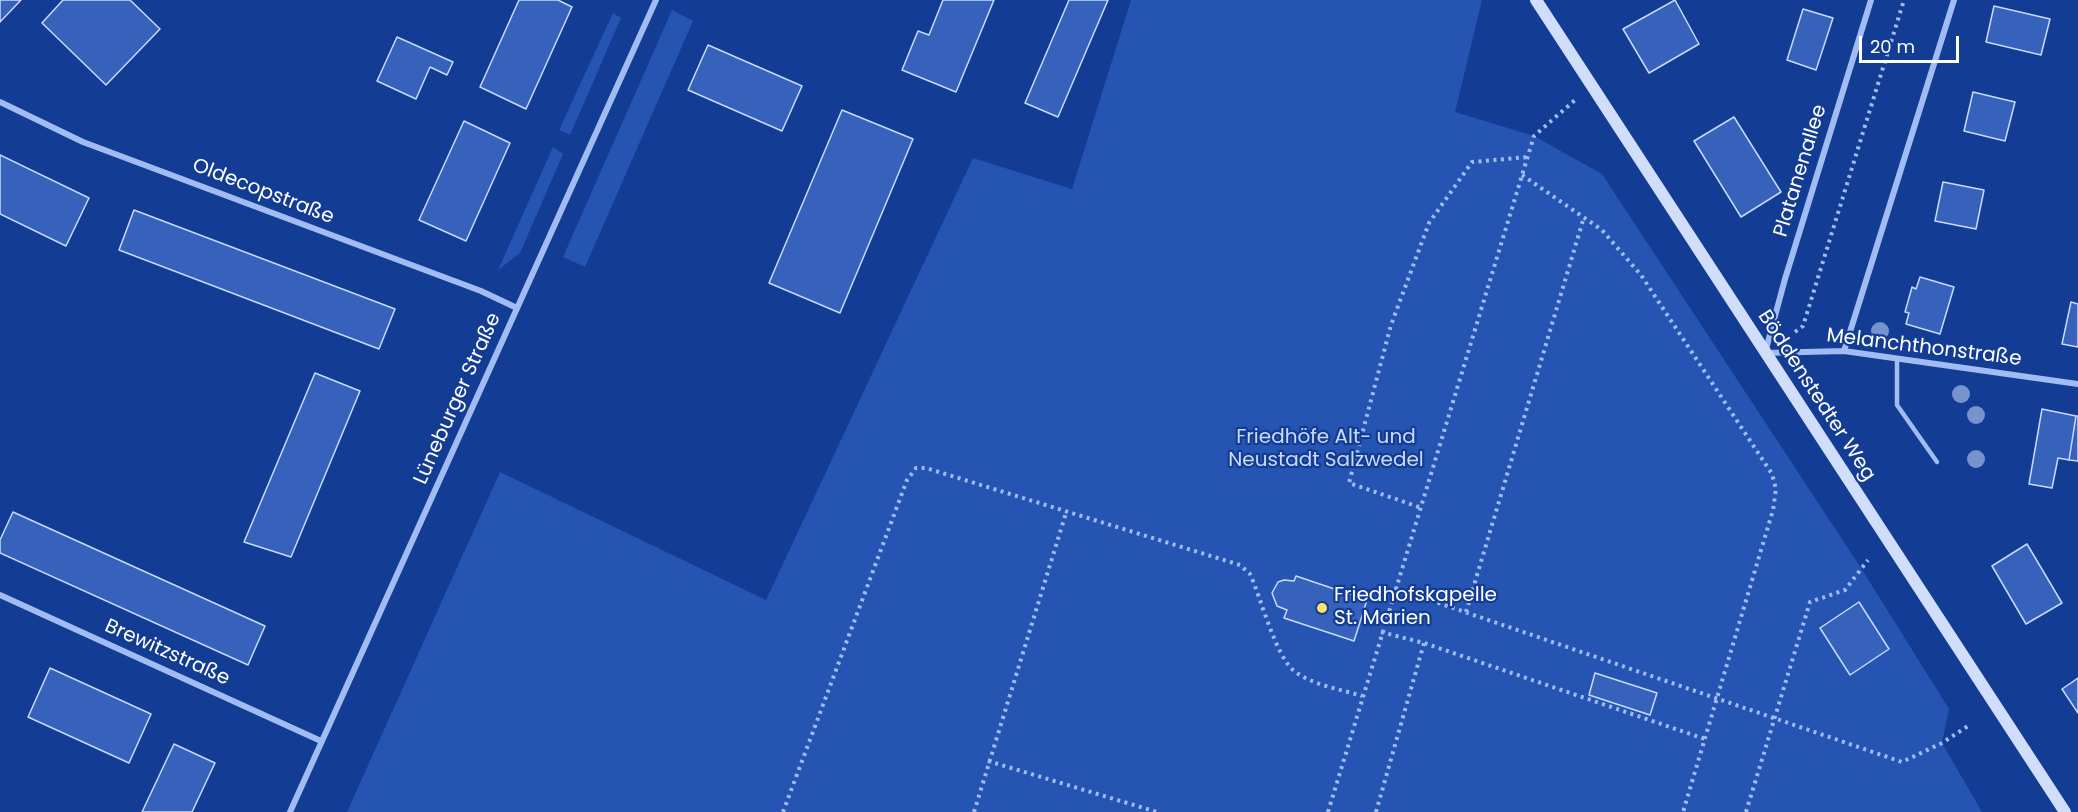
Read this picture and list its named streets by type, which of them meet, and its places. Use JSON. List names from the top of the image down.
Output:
{
  "streets": {
    "street": [
      "Platanenallee",
      "Oldecopstraße",
      "Melanchthonstraße",
      "Böddenstedter Weg",
      "Lüneburger Straße",
      "Brewitzstraße"
    ]
  },
  "crossings": [
    ["Platanenallee", "Melanchthonstraße"],
    ["Platanenallee", "Böddenstedter Weg"],
    ["Oldecopstraße", "Lüneburger Straße"],
    ["Melanchthonstraße", "Böddenstedter Weg"],
    ["Lüneburger Straße", "Brewitzstraße"]
  ],
  "parks": ["Friedhöfe Alt- und Neustadt Salzwedel"],
  "places": ["Friedhofskapelle St. Marien"],
  "scale_bar": "20 m"
}
